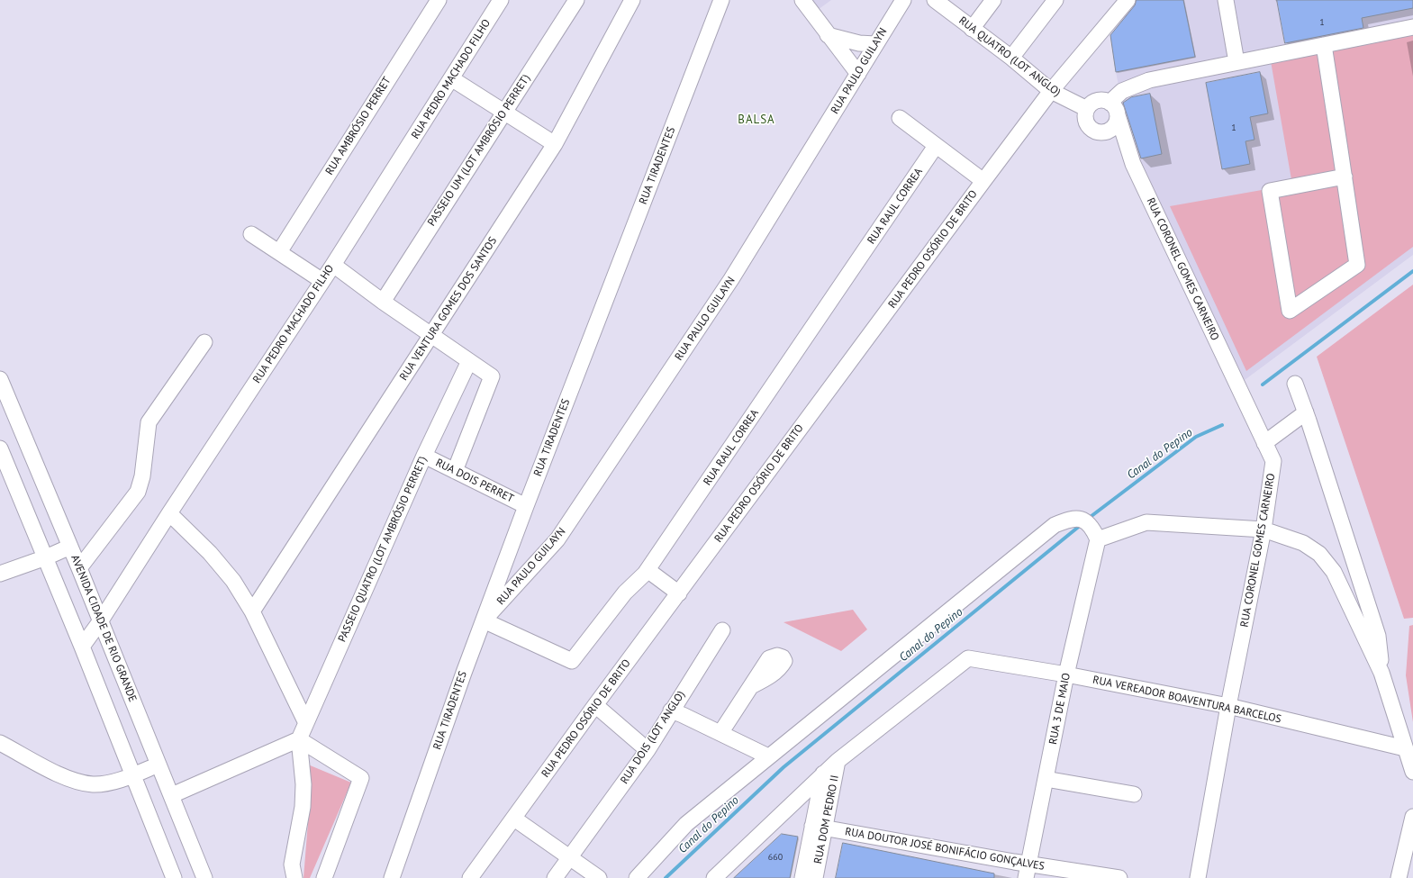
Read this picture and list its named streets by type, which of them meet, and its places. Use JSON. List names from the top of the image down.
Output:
{
  "streets": {
    "street": [
      "RUA QUATRO (LOT ANGLO)",
      "RUA PAULO GUILAYN",
      "RUA PEDRO MACHADO FILHO",
      "RUA AMBRÓSIO PERRET",
      "PASSEIO UM (LOT AMBRÓSIO PERRET)",
      "RUA TIRADENTES",
      "RUA RAUL CORREA",
      "RUA PEDRO OSÓRIO DE BRITO",
      "RUA CORONEL GOMES CARNEIRO",
      "RUA VENTURA GOMES DOS SANTOS",
      "RUA DOIS PERRET",
      "PASSEIO QUATRO (LOT AMBRÓSIO PERRET)",
      "AVENIDA CIDADE DE RIO GRANDE",
      "RUA VEREADOR BOAVENTURA BARCELOS",
      "RUA 3 DE MAIO",
      "RUA DOIS (LOT ANGLO)",
      "RUA DOM PEDRO II",
      "RUA DOUTOR JOSÉ BONIFÁCIO GONÇALVES"
    ]
  },
  "crossings": [
    ["RUA QUATRO (LOT ANGLO)", "RUA PEDRO OSÓRIO DE BRITO"],
    ["RUA QUATRO (LOT ANGLO)", "RUA CORONEL GOMES CARNEIRO"],
    ["RUA PAULO GUILAYN", "RUA TIRADENTES"],
    ["RUA PAULO GUILAYN", "RUA RAUL CORREA"],
    ["RUA PEDRO MACHADO FILHO", "AVENIDA CIDADE DE RIO GRANDE"],
    ["RUA TIRADENTES", "RUA RAUL CORREA"],
    ["RUA TIRADENTES", "RUA DOIS PERRET"],
    ["RUA CORONEL GOMES CARNEIRO", "RUA VEREADOR BOAVENTURA BARCELOS"],
    ["RUA DOIS PERRET", "PASSEIO QUATRO (LOT AMBRÓSIO PERRET)"],
    ["RUA VEREADOR BOAVENTURA BARCELOS", "RUA 3 DE MAIO"],
    ["RUA VEREADOR BOAVENTURA BARCELOS", "RUA DOM PEDRO II"],
    ["RUA 3 DE MAIO", "RUA DOUTOR JOSÉ BONIFÁCIO GONÇALVES"],
    ["RUA DOM PEDRO II", "RUA DOUTOR JOSÉ BONIFÁCIO GONÇALVES"]
  ],
  "districts": ["BALSA"],
  "water": ["Canal do Pepino"],
  "house_numbers": ["1", "1", "660"]
}
